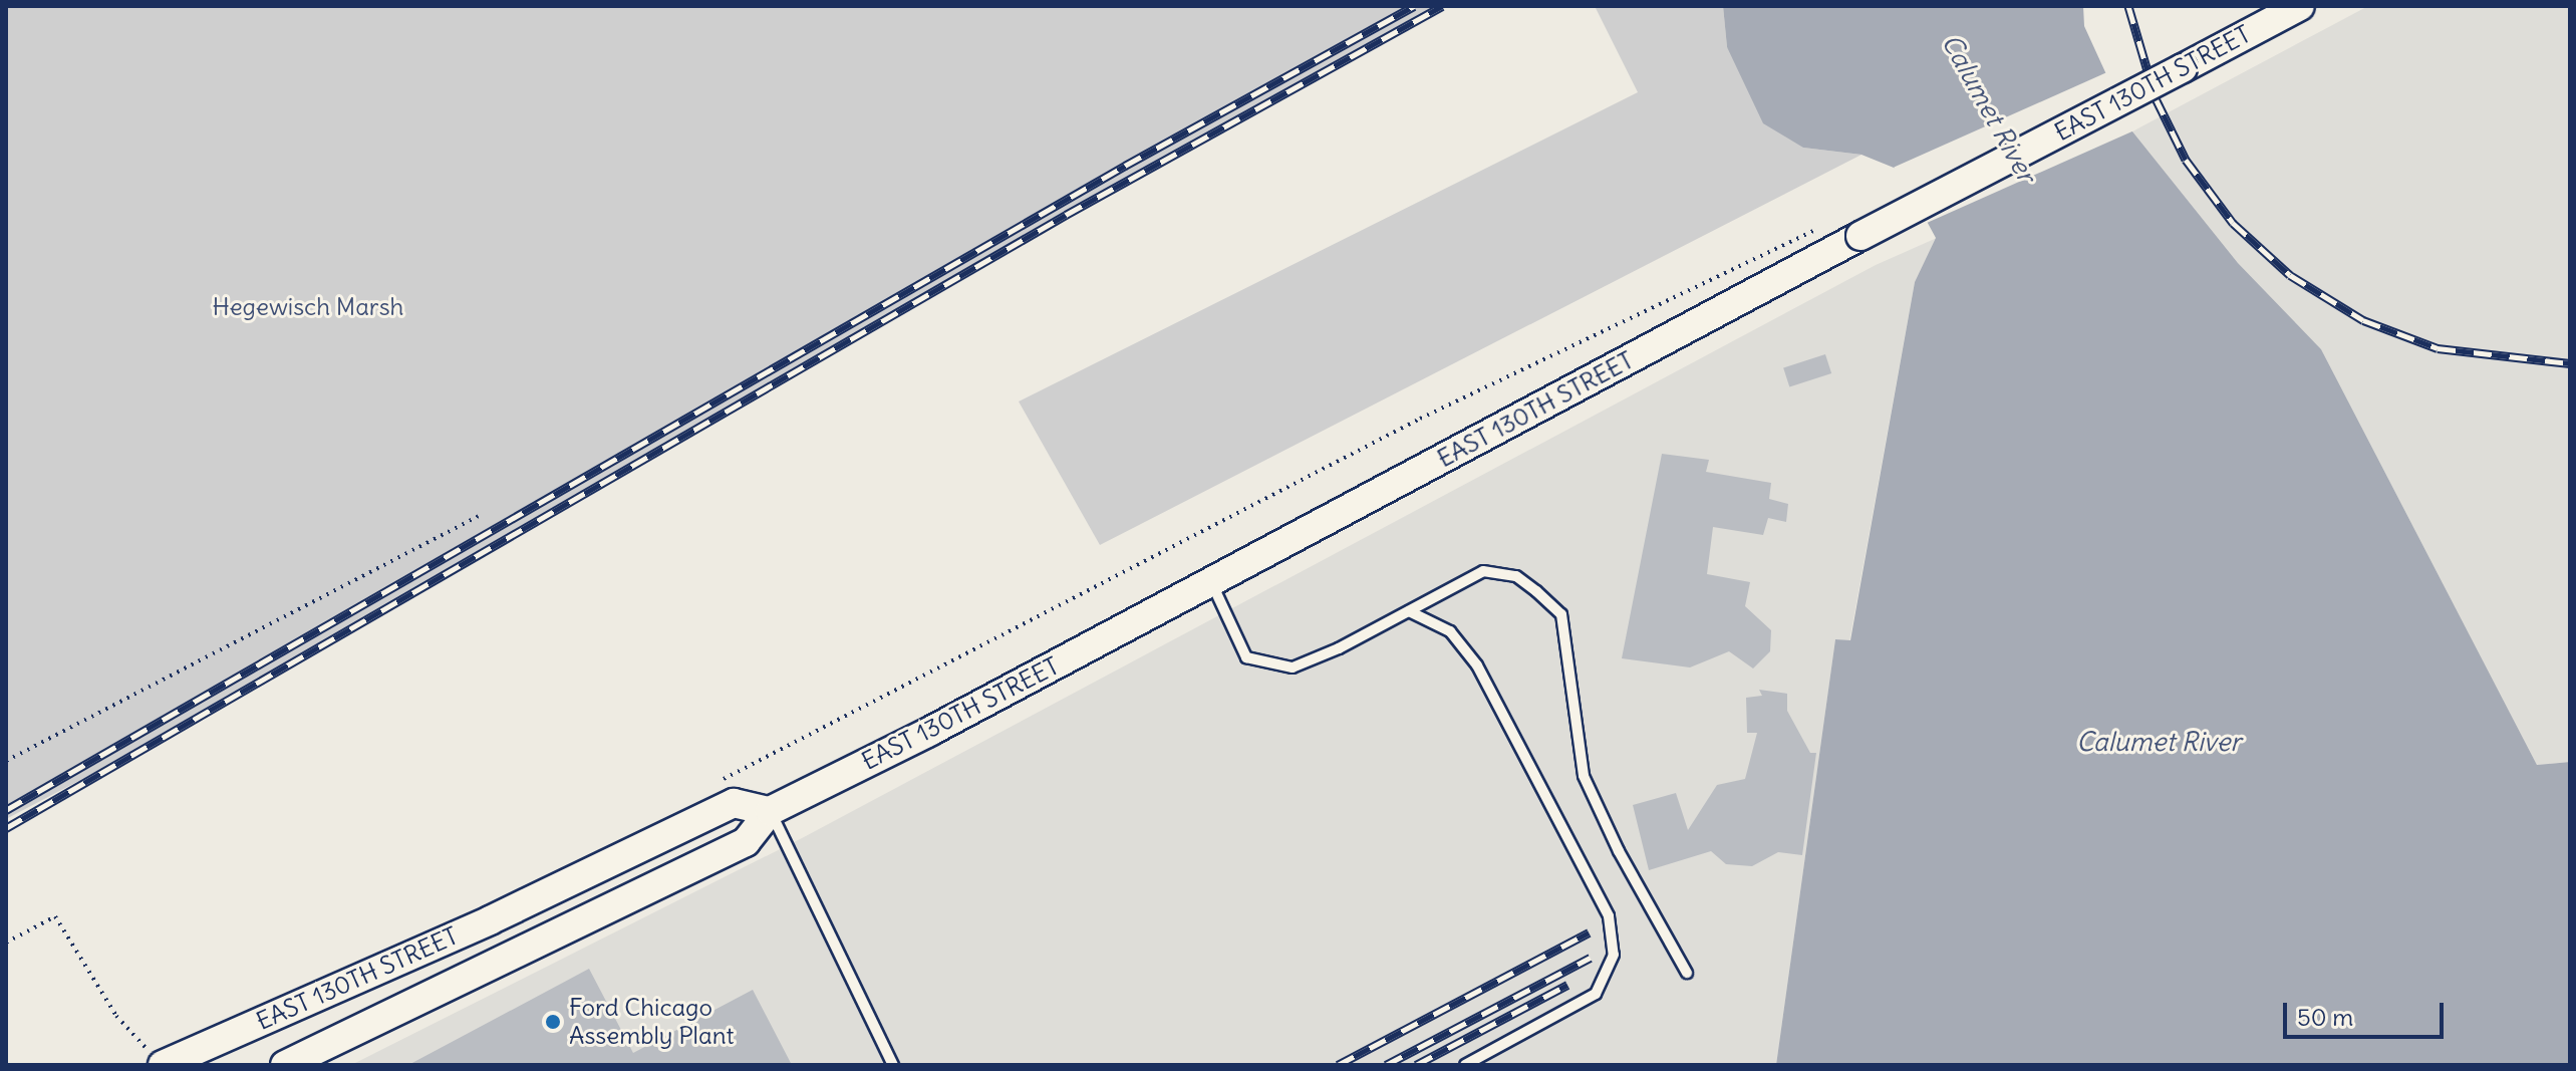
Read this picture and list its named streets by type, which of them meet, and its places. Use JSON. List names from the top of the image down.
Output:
{
  "streets": {
    "main road": ["EAST 130TH STREET"]
  },
  "water": ["Calumet River"],
  "parks": ["Hegewisch Marsh"],
  "places": ["Ford Chicago Assembly Plant"],
  "scale_bar": "50 m"
}
